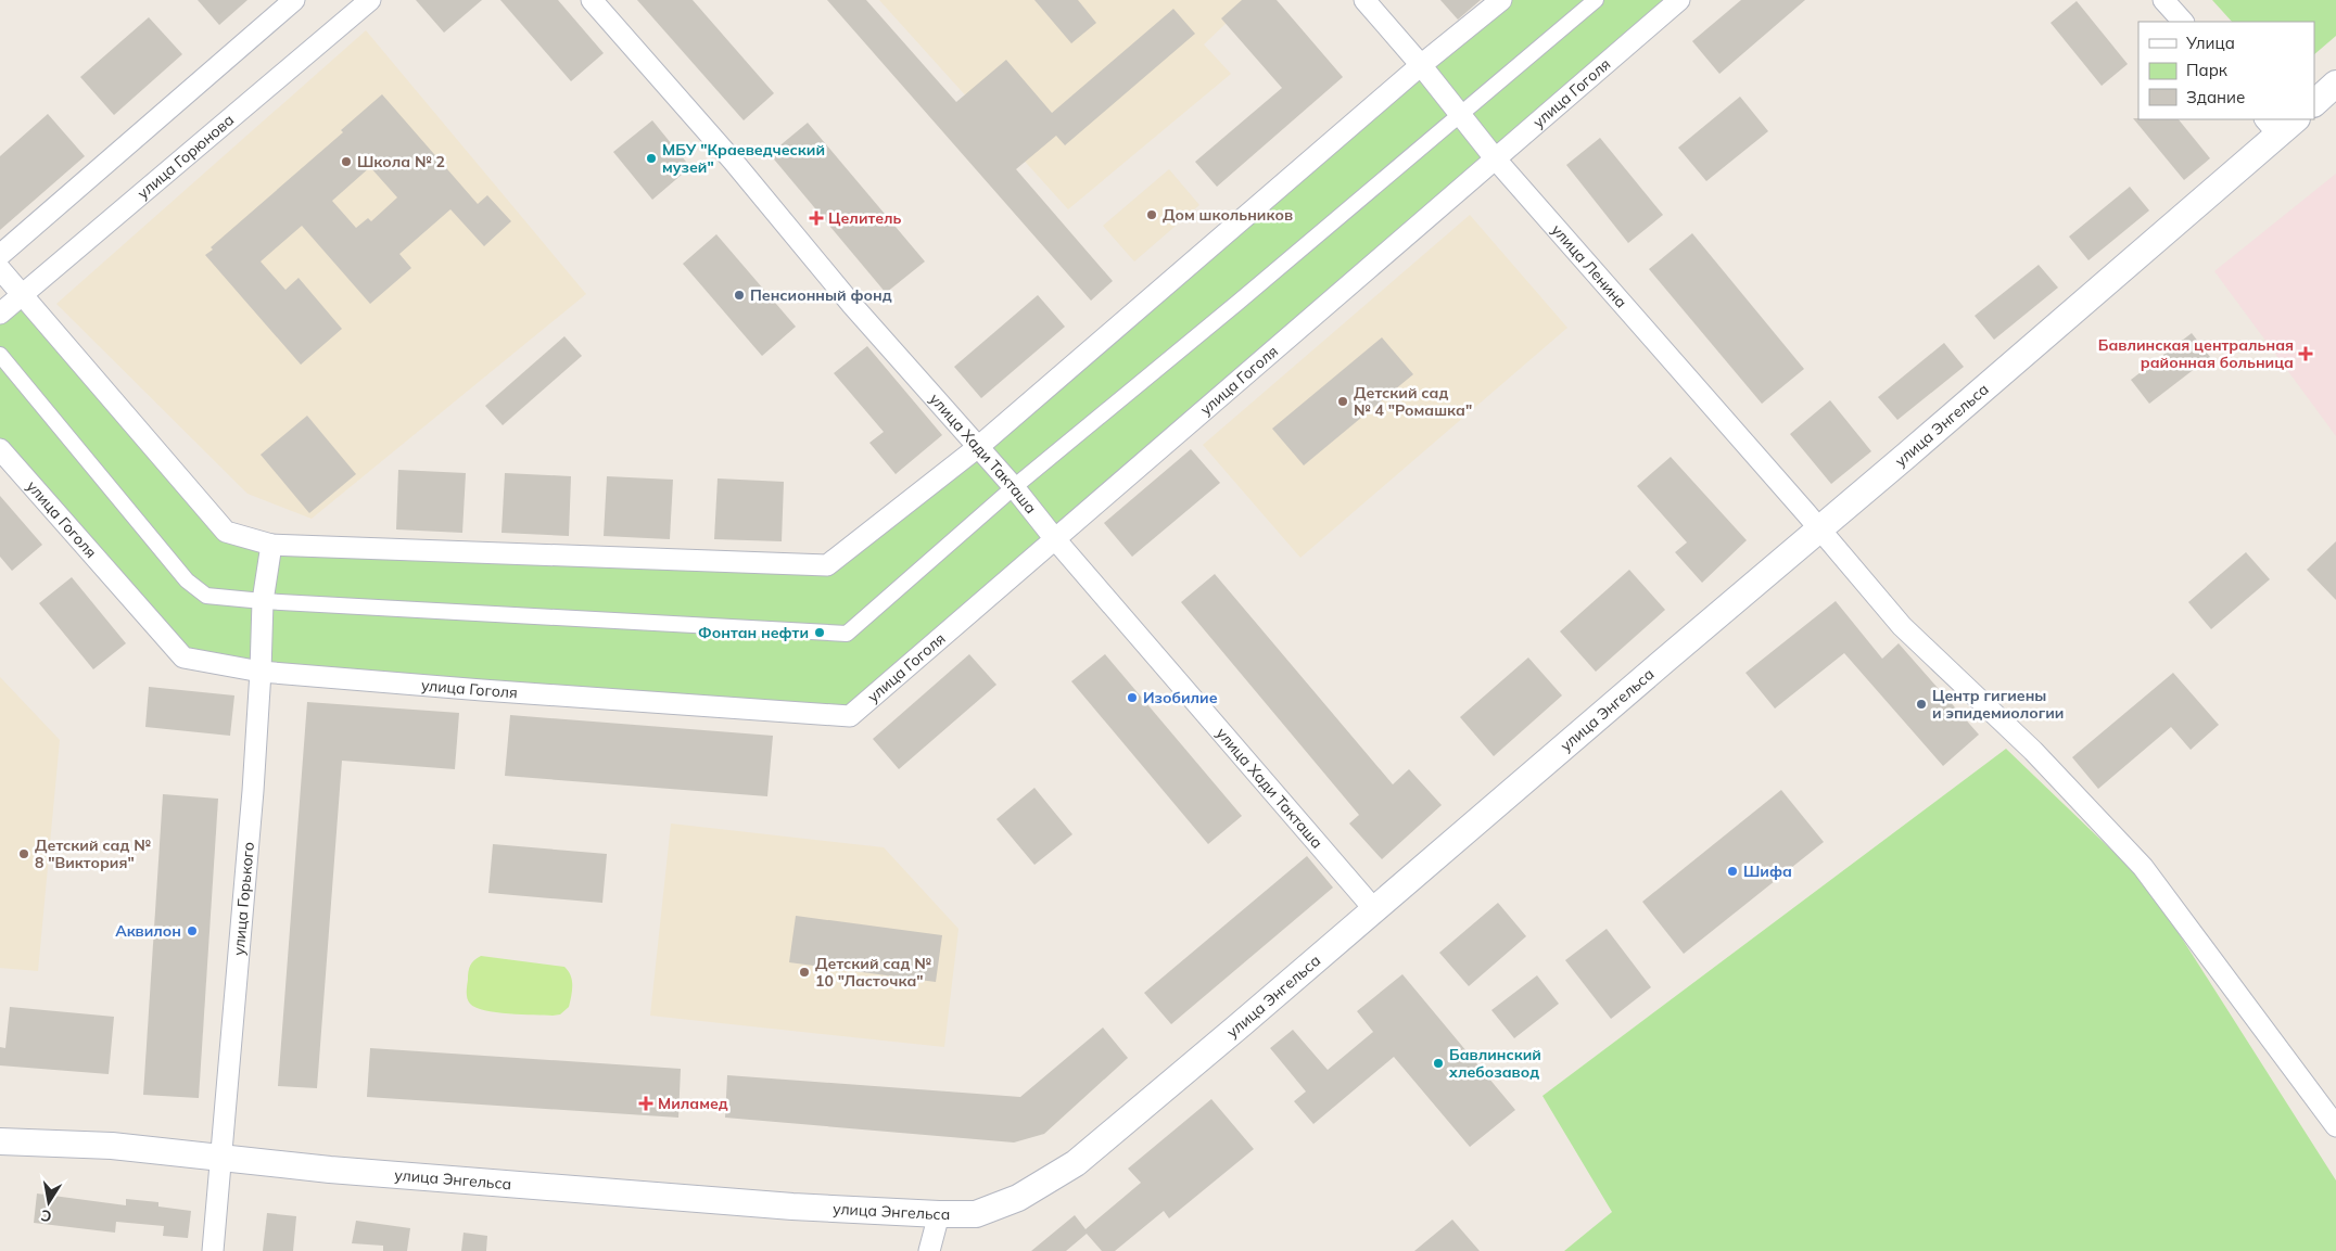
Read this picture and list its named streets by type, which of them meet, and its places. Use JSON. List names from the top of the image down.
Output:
{
  "streets": {
    "street": [
      "улица Гоголя",
      "улица Горюнова",
      "улица Ленина",
      "улица Энгельса",
      "улица Хади Такташа",
      "улица Горького"
    ]
  },
  "crossings": [
    ["улица Гоголя", "улица Ленина"],
    ["улица Гоголя", "улица Хади Такташа"],
    ["улица Гоголя", "улица Горького"],
    ["улица Ленина", "улица Энгельса"],
    ["улица Энгельса", "улица Хади Такташа"],
    ["улица Энгельса", "улица Горького"]
  ],
  "places": {
    "other": [
      "МБУ \"Краеведческий музей\"",
      "Школа № 2",
      "Дом школьников",
      "Пенсионный фонд",
      "Детский сад № 4 \"Ромашка\"",
      "Фонтан нефти",
      "Изобилие",
      "Центр гигиены и эпидемиологии",
      "Детский сад № 8 \"Виктория\"",
      "Шифа",
      "Аквилон",
      "Детский сад № 10 \"Ласточка\"",
      "Бавлинский хлебозавод"
    ],
    "health": ["Целитель", "Бавлинская центральная районная больница", "Миламед"]
  },
  "legend": ["Улица", "Парк", "Здание"],
  "north": "bottom"
}
